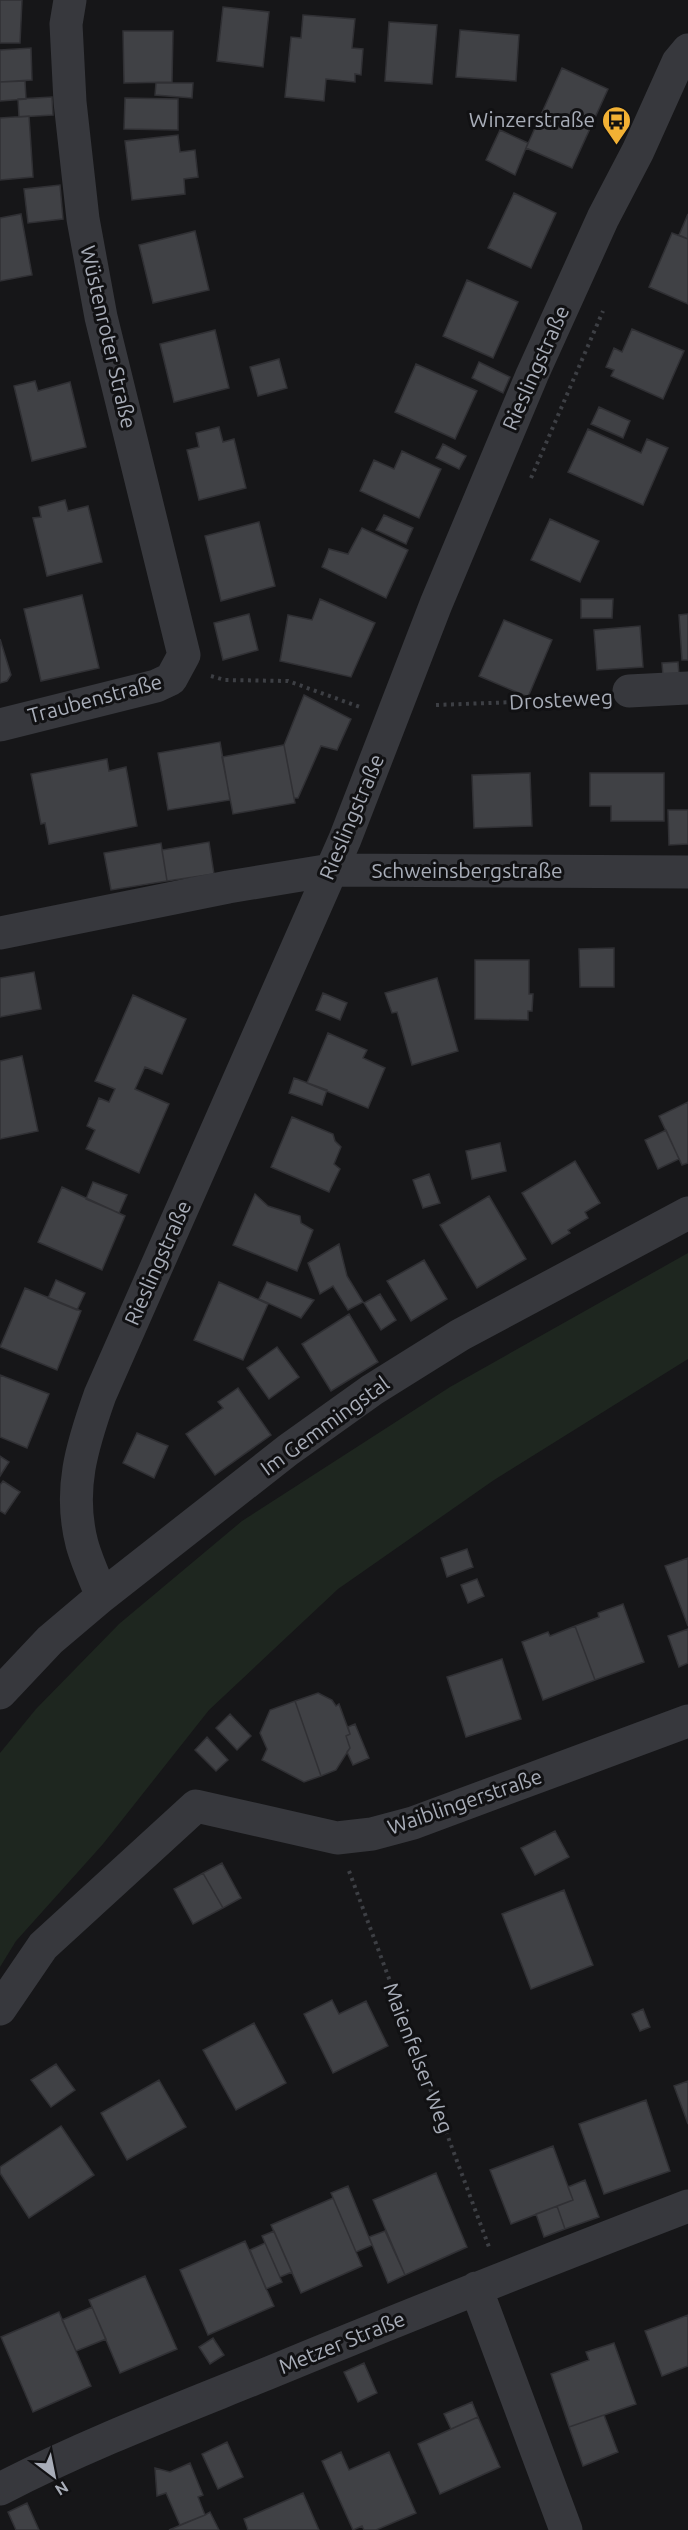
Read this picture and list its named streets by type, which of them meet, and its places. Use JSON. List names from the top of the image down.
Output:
{
  "streets": {
    "street": [
      "Wüstenroter Straße",
      "Rieslingstraße",
      "Traubenstraße",
      "Drosteweg",
      "Schweinsbergstraße",
      "Im Gemmingstal",
      "Waiblingerstraße",
      "Metzer Straße"
    ],
    "path": ["Maienfelser Weg"]
  },
  "crossings": [
    ["Wüstenroter Straße", "Traubenstraße"],
    ["Rieslingstraße", "Traubenstraße"],
    ["Rieslingstraße", "Schweinsbergstraße"],
    ["Rieslingstraße", "Im Gemmingstal"],
    ["Waiblingerstraße", "Maienfelser Weg"],
    ["Maienfelser Weg", "Metzer Straße"]
  ],
  "places": {
    "bus stop": ["Winzerstraße"]
  },
  "north": "bottom right"
}
